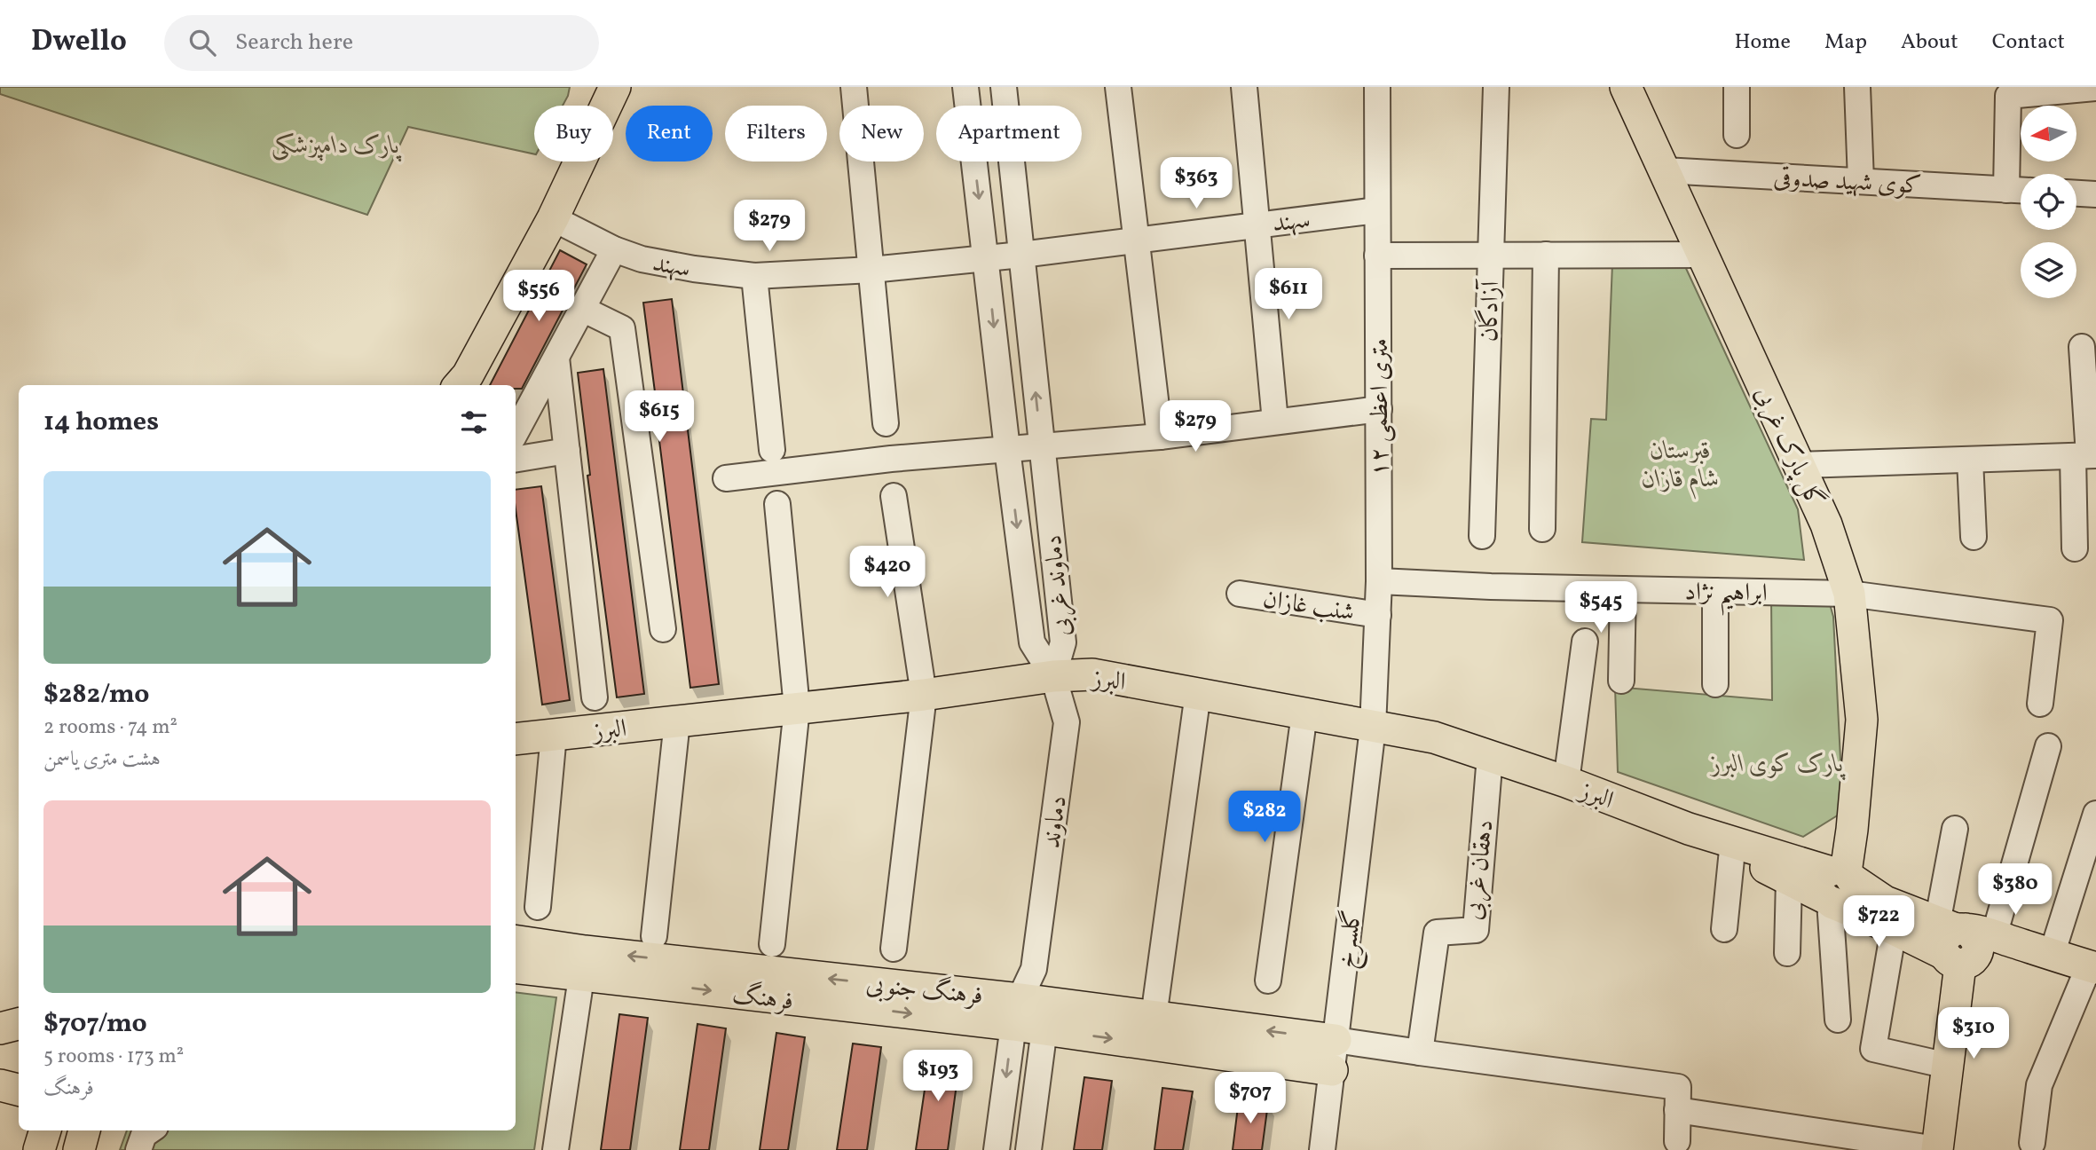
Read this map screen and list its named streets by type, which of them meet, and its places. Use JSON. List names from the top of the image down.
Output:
{
  "streets": {
    "main road": ["گل پارک غربی", "البرز", "فرهنگ"],
    "street": [
      "کوی شهید صدوقی",
      "سهند",
      "آزادگان",
      "۱۲ متری اعظمی",
      "دماوند غربی",
      "ابراهیم نژاد",
      "شنب غازان",
      "دماوند",
      "دهقان غربی",
      "گلسرخ"
    ]
  },
  "crossings": [
    ["کوی شهید صدوقی", "گل پارک غربی"],
    ["سهند", "۱۲ متری اعظمی"],
    ["سهند", "دماوند غربی"],
    ["۱۲ متری اعظمی", "ابراهیم نژاد"],
    ["۱۲ متری اعظمی", "شنب غازان"],
    ["۱۲ متری اعظمی", "البرز"],
    ["۱۲ متری اعظمی", "گلسرخ"],
    ["گل پارک غربی", "ابراهیم نژاد"],
    ["گل پارک غربی", "البرز"],
    ["دماوند غربی", "البرز"],
    ["دماوند غربی", "دماوند"],
    ["البرز", "دماوند"],
    ["البرز", "دهقان غربی"],
    ["البرز", "گلسرخ"],
    ["دماوند", "فرهنگ"],
    ["گلسرخ", "فرهنگ"]
  ],
  "parks": ["پارک دامپزشکی", "قبرستان شام قازان", "پارک کوی البرز"],
  "north": "left",
  "page": {
    "header": "Dwello",
    "search": "Search here",
    "nav": [
      "Home",
      "Map",
      "About",
      "Contact"
    ],
    "chip": [
      "Buy",
      "Rent",
      "Filters",
      "New",
      "Apartment"
    ],
    "price": [
      "$363",
      "$279",
      "$611",
      "$556",
      "$615",
      "$279",
      "$420",
      "$545",
      "$282",
      "$380",
      "$722",
      "$310",
      "$193",
      "$707"
    ],
    "heading": "14 homes",
    "list": [
      {
        "name": "$282/mo",
        "note": "2 rooms · 74 m² · هشت متری یاسمن"
      },
      {
        "name": "$707/mo",
        "note": "5 rooms · 173 m² · فرهنگ"
      }
    ]
  }
}
